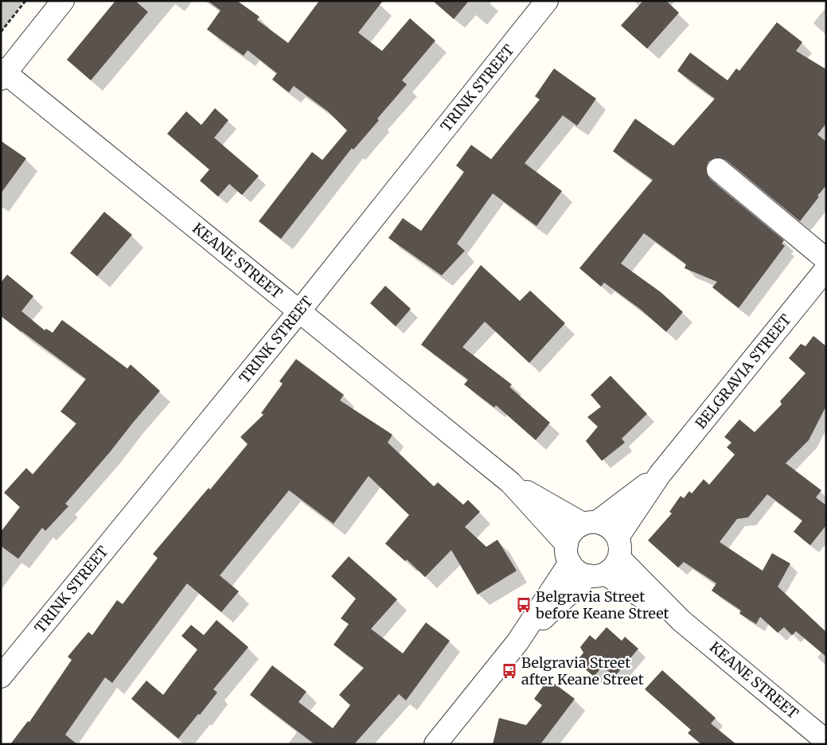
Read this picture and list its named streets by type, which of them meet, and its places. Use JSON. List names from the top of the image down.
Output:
{
  "streets": {
    "street": ["TRINK STREET", "KEANE STREET", "BELGRAVIA STREET"]
  },
  "crossings": [
    ["TRINK STREET", "KEANE STREET"],
    ["KEANE STREET", "BELGRAVIA STREET"]
  ],
  "places": {
    "bus stop": ["Belgravia Street before Keane Street", "Belgravia Street after Keane Street"]
  }
}
